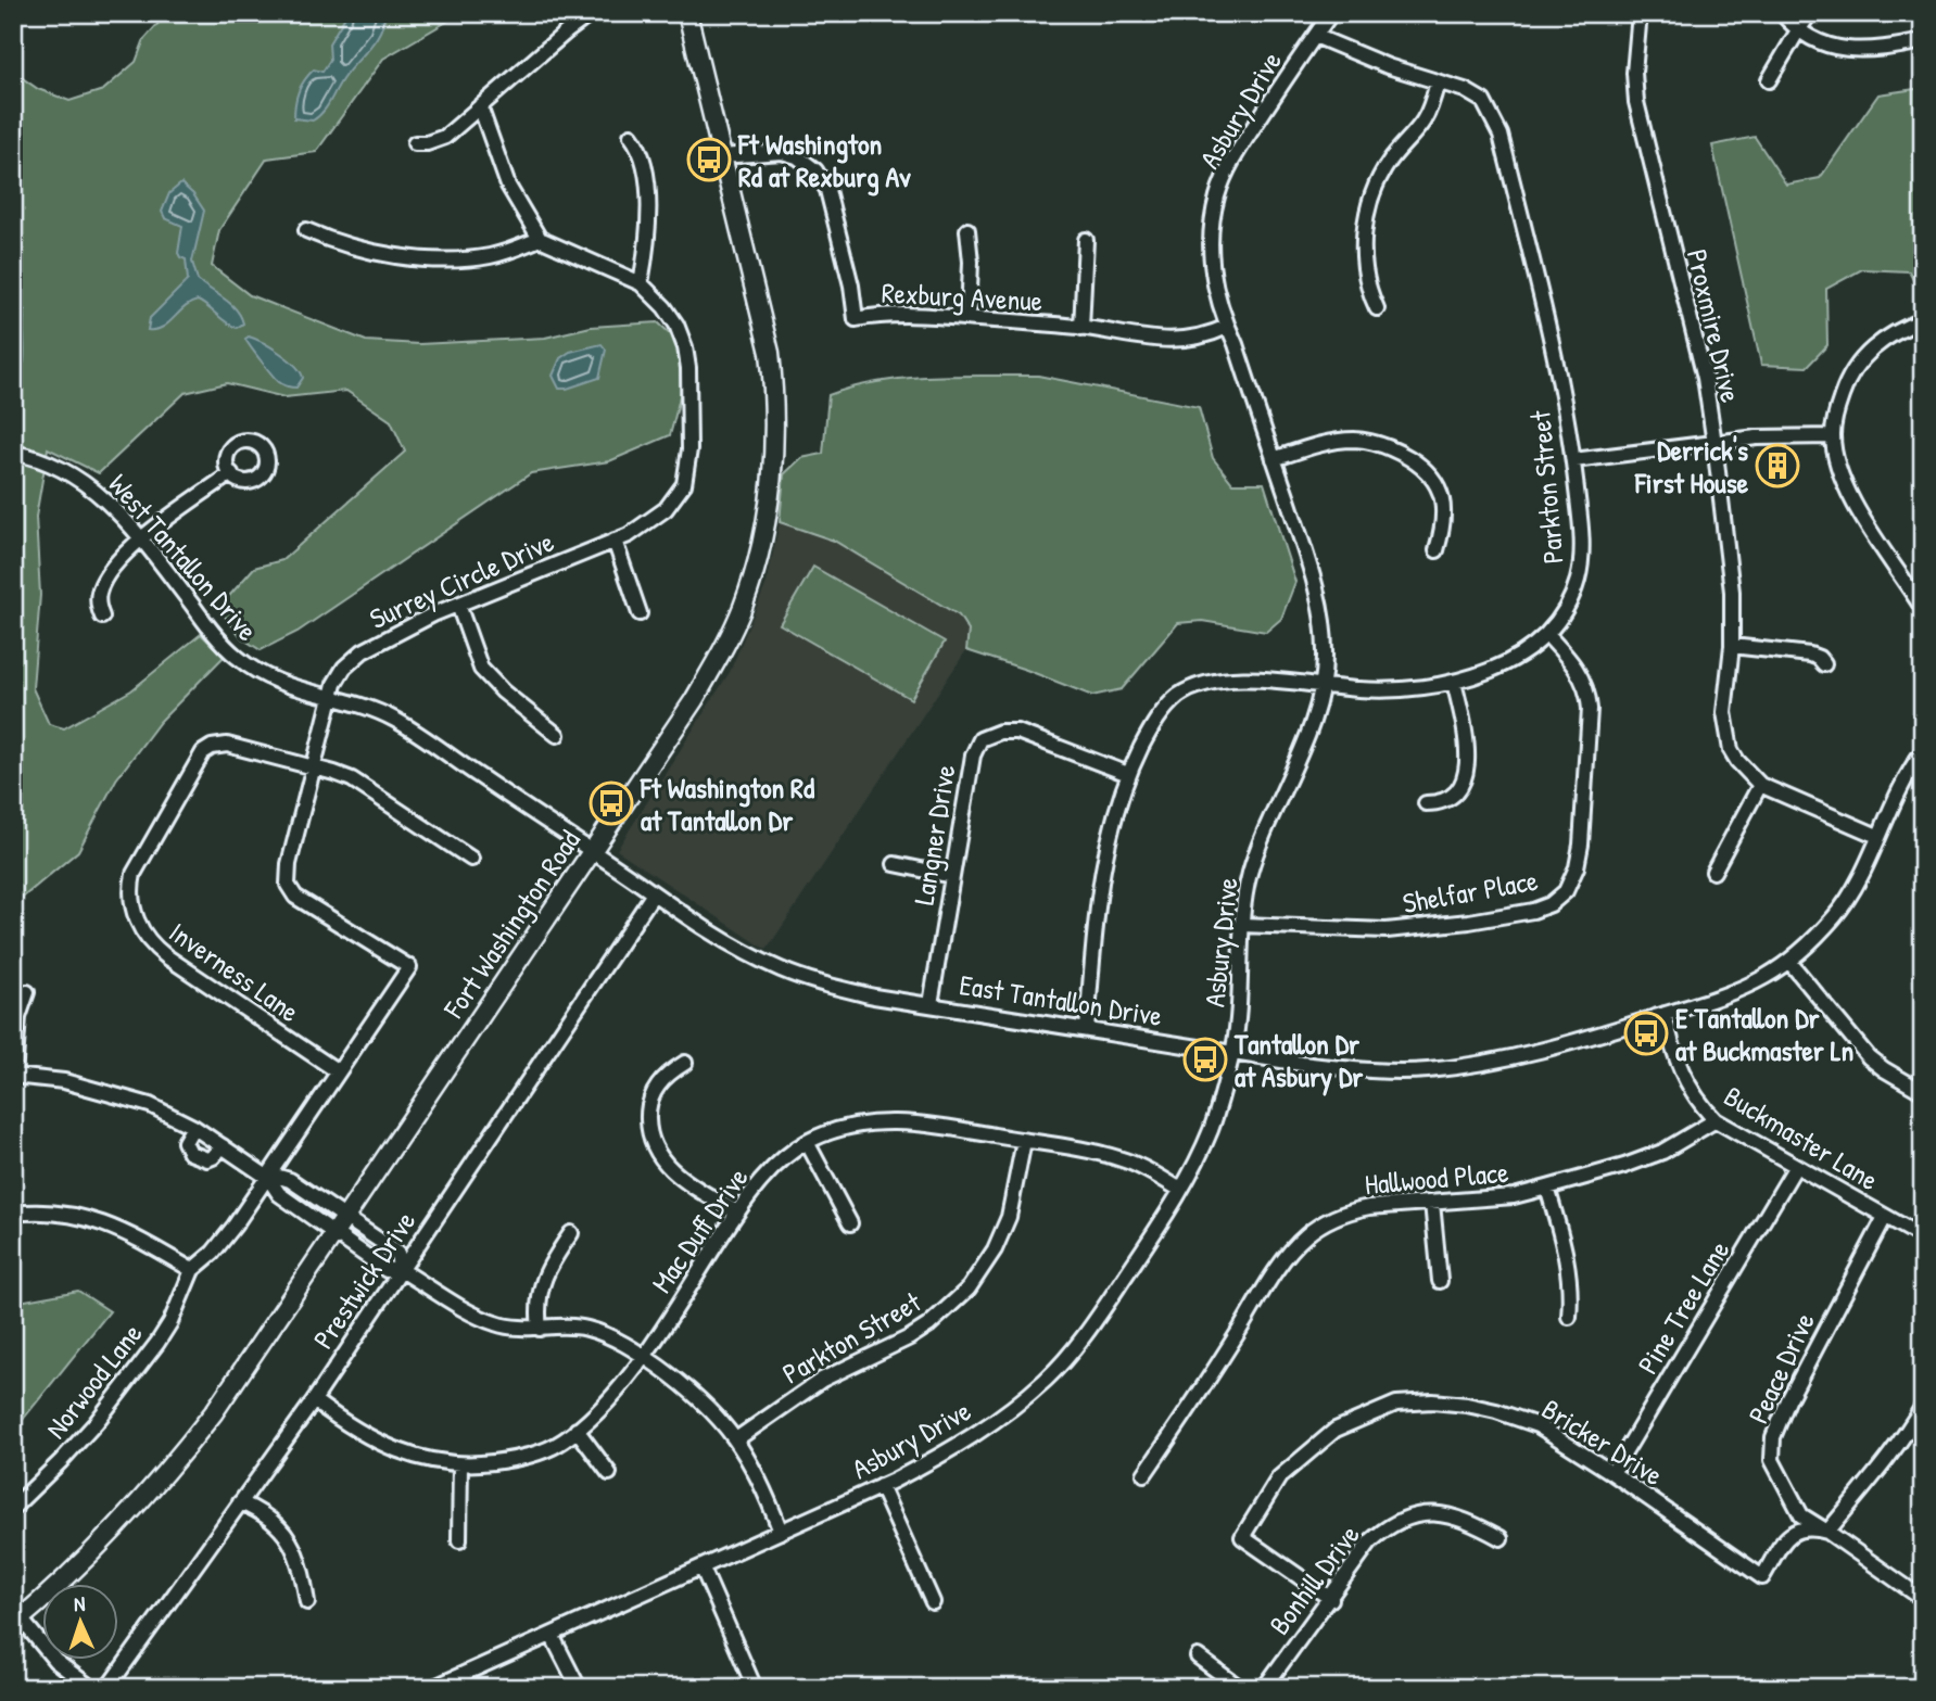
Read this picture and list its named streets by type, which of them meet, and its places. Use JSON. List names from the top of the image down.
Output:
{
  "streets": {
    "main road": ["Fort Washington Road"],
    "street": [
      "Asbury Drive",
      "Rexburg Avenue",
      "Proxmire Drive",
      "Parkton Street",
      "West Tantallon Drive",
      "Surrey Circle Drive",
      "Langner Drive",
      "Shelfar Place",
      "Inverness Lane",
      "East Tantallon Drive",
      "Buckmaster Lane",
      "Hallwood Place",
      "Mac Duff Drive",
      "Prestwick Drive",
      "Pine Tree Lane",
      "Peace Drive",
      "Norwood Lane",
      "Bricker Drive",
      "Bonhill Drive"
    ]
  },
  "crossings": [
    ["Asbury Drive", "Rexburg Avenue"],
    ["Asbury Drive", "Parkton Street"],
    ["Asbury Drive", "Shelfar Place"],
    ["Asbury Drive", "East Tantallon Drive"],
    ["Asbury Drive", "Mac Duff Drive"],
    ["Rexburg Avenue", "Fort Washington Road"],
    ["Proxmire Drive", "East Tantallon Drive"],
    ["Parkton Street", "Langner Drive"],
    ["Parkton Street", "Shelfar Place"],
    ["Parkton Street", "East Tantallon Drive"],
    ["Parkton Street", "Mac Duff Drive"],
    ["West Tantallon Drive", "Surrey Circle Drive"],
    ["West Tantallon Drive", "Fort Washington Road"],
    ["West Tantallon Drive", "East Tantallon Drive"],
    ["Surrey Circle Drive", "Inverness Lane"],
    ["Surrey Circle Drive", "Norwood Lane"],
    ["Langner Drive", "East Tantallon Drive"],
    ["Fort Washington Road", "East Tantallon Drive"],
    ["East Tantallon Drive", "Buckmaster Lane"],
    ["East Tantallon Drive", "Prestwick Drive"],
    ["Buckmaster Lane", "Hallwood Place"],
    ["Buckmaster Lane", "Pine Tree Lane"],
    ["Buckmaster Lane", "Peace Drive"],
    ["Mac Duff Drive", "Prestwick Drive"],
    ["Pine Tree Lane", "Bricker Drive"],
    ["Peace Drive", "Bricker Drive"],
    ["Bricker Drive", "Bonhill Drive"]
  ],
  "places": {
    "bus stop": [
      "Ft Washington Rd at Rexburg Av",
      "Ft Washington Rd at Tantallon Dr",
      "E Tantallon Dr at Buckmaster Ln",
      "Tantallon Dr at Asbury Dr"
    ],
    "building": ["Derrick's First House"]
  },
  "north": "top"
}
